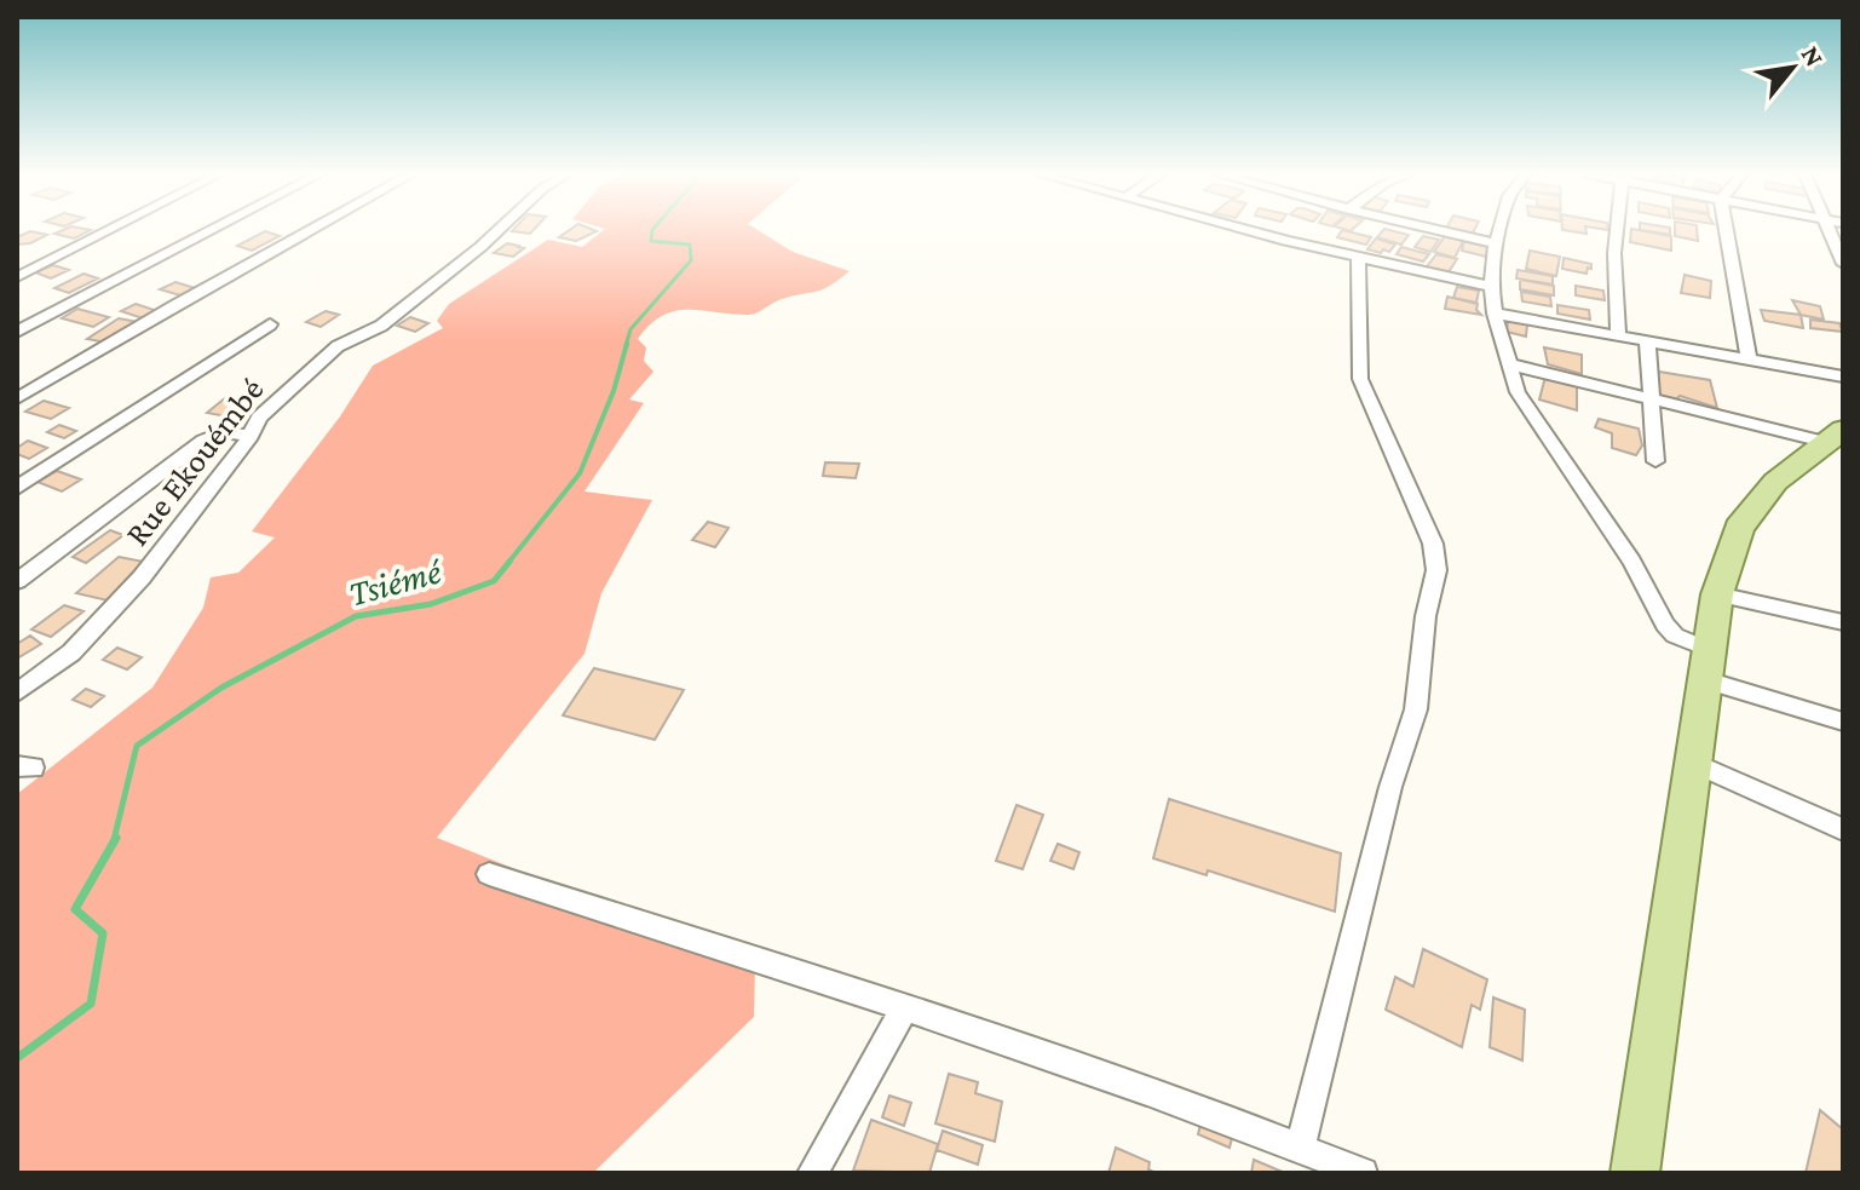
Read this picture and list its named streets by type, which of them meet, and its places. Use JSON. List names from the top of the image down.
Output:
{
  "streets": {
    "street": ["Rue Ekouémbé"]
  },
  "water": ["Tsiémé"],
  "north": "top right"
}
